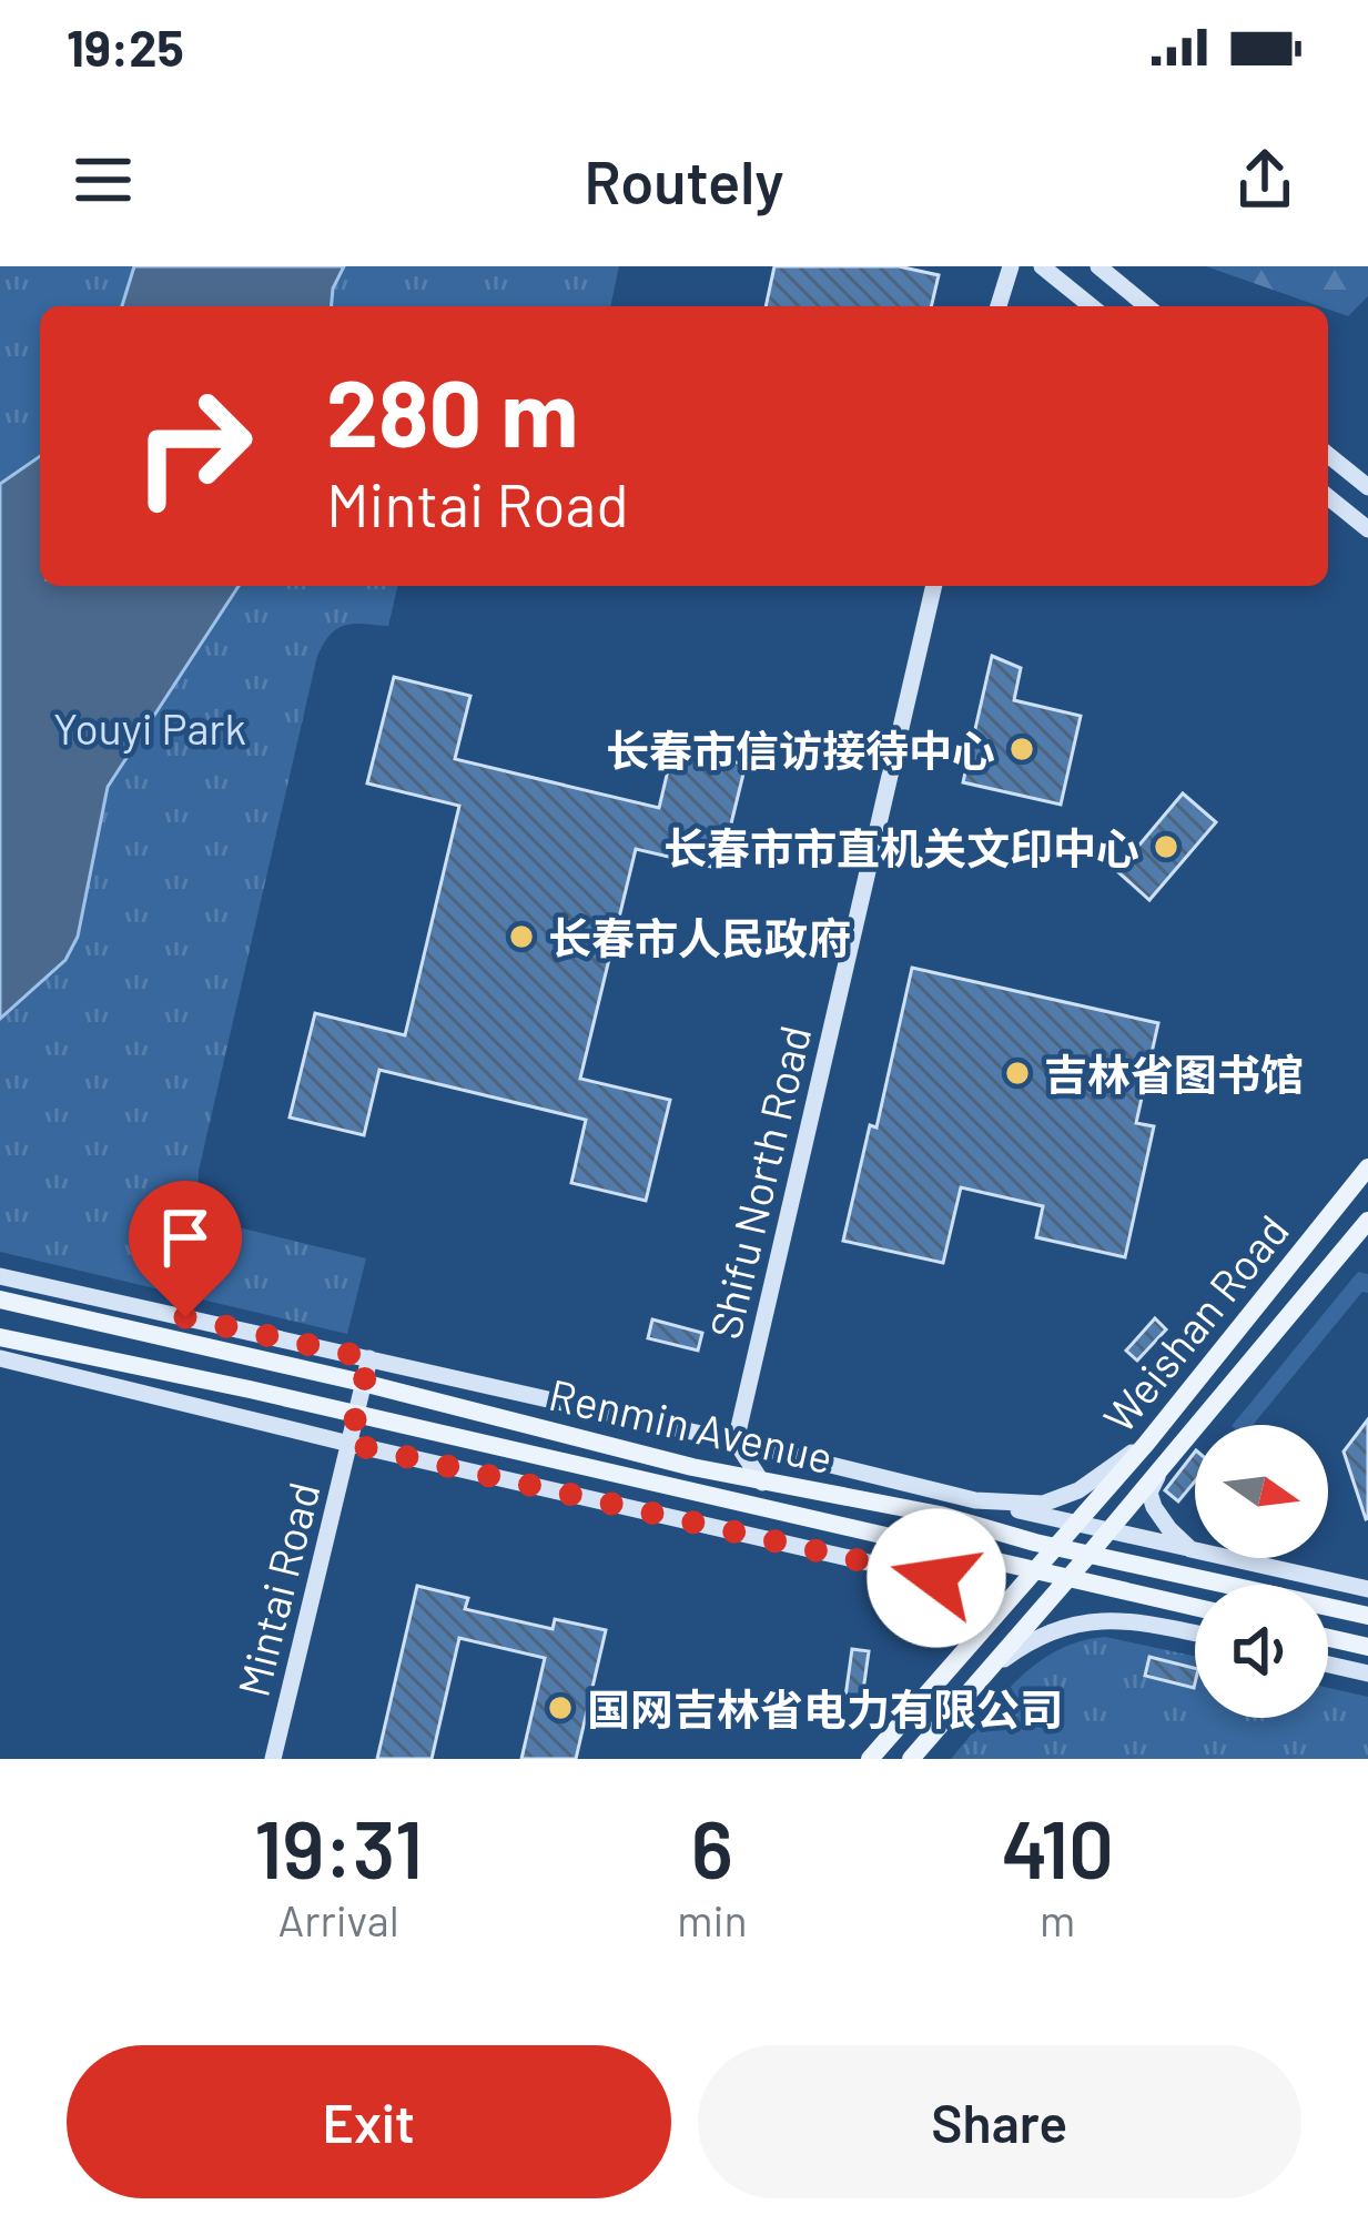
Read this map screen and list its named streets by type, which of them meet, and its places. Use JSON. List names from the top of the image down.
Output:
{
  "streets": {
    "main road": [
      "Shifu North Road",
      "Weishan Road",
      "Renmin Avenue",
      "Mintai Road"
    ]
  },
  "crossings": [
    ["Weishan Road", "Renmin Avenue"],
    ["Renmin Avenue", "Mintai Road"]
  ],
  "parks": ["Youyi Park"],
  "places": [
    "长春市信访接待中心",
    "长春市市直机关文印中心",
    "长春市人民政府",
    "吉林省图书馆",
    "国网吉林省电力有限公司"
  ],
  "north": "right",
  "page": {
    "status": "19:25",
    "header": "Routely",
    "turn": ["280 m", "Mintai Road"],
    "eta": [
      "19:31",
      "Arrival",
      "6",
      "min",
      "410",
      "m"
    ],
    "buttons": ["Exit", "Share"]
  }
}
